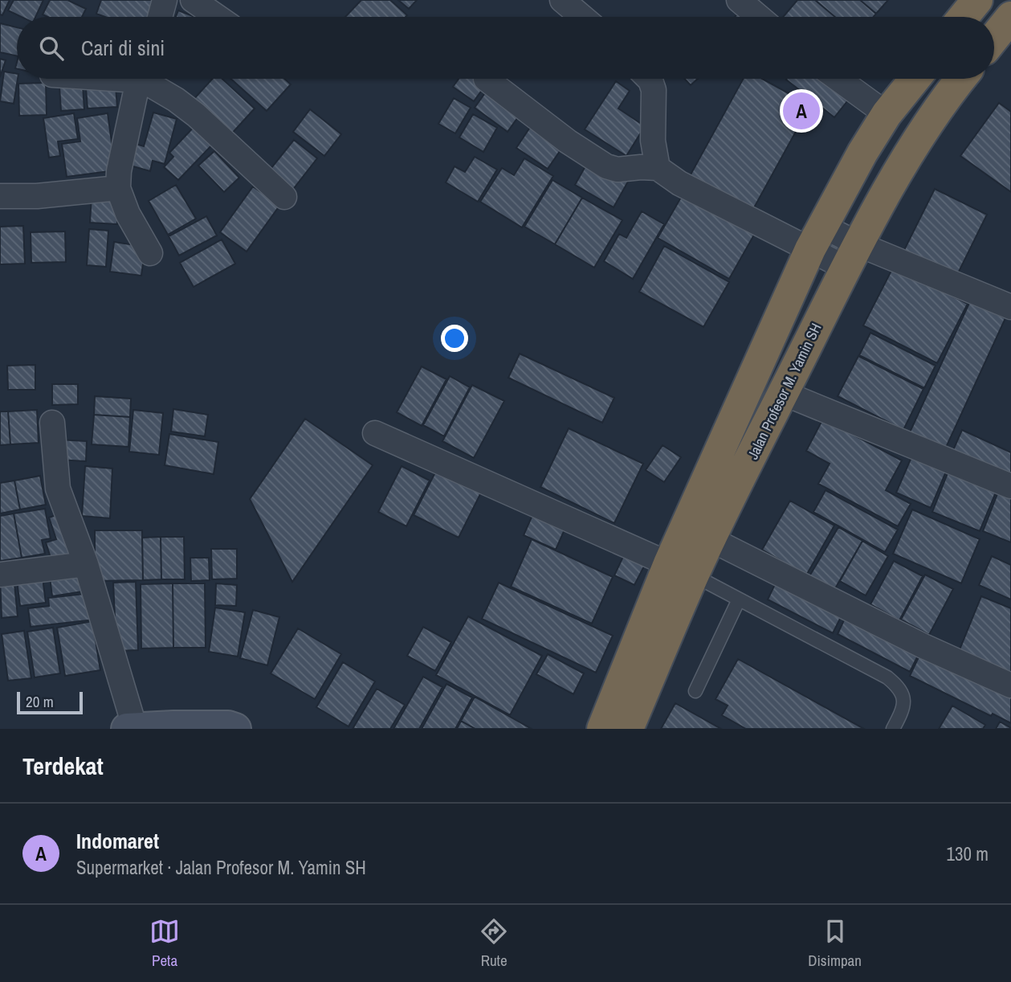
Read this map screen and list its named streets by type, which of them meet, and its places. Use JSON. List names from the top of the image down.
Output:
{
  "streets": {
    "highway": ["Jalan Profesor M. Yamin SH"]
  },
  "scale_bar": "20 m",
  "page": {
    "search": "Cari di sini",
    "pins": "A",
    "scale": "20 m",
    "heading": "Terdekat",
    "list": [
      {
        "mark": "A",
        "name": "Indomaret",
        "note": "Supermarket · Jalan Profesor M. Yamin SH",
        "value": "130 m"
      }
    ],
    "nav": ["Peta", "Rute", "Disimpan"]
  }
}
